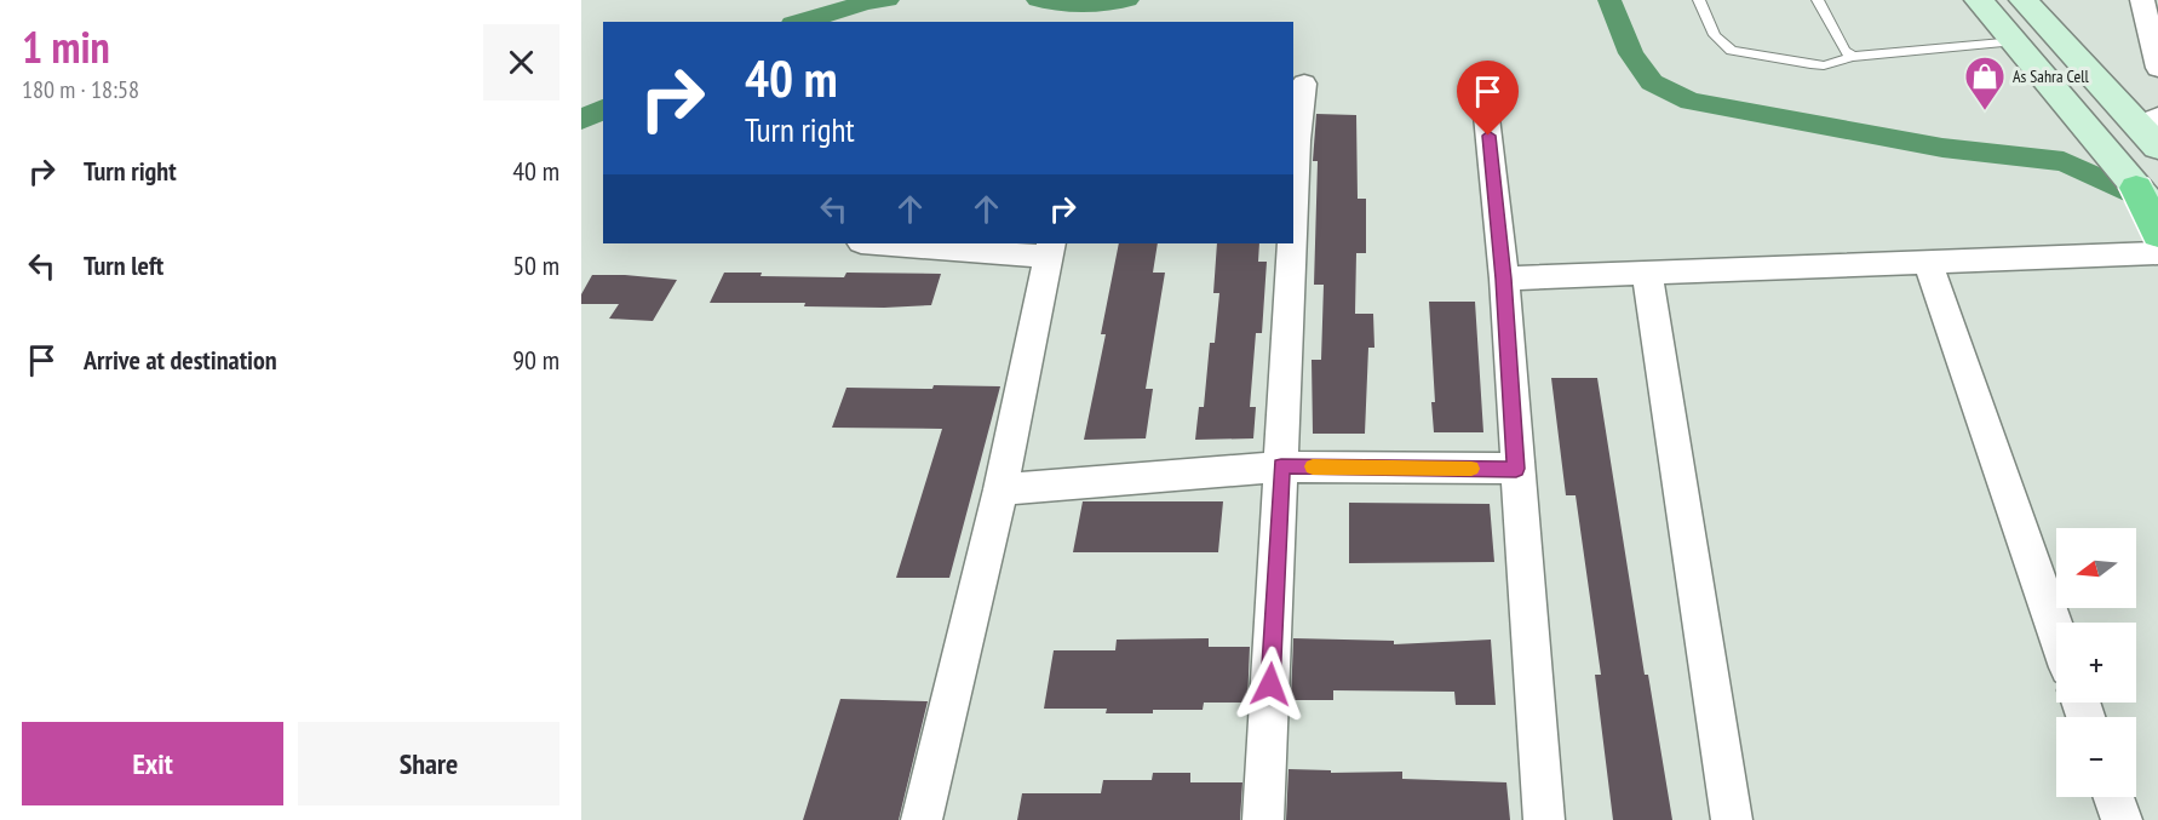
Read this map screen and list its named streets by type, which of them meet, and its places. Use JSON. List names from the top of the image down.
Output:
{
  "places": {
    "shop": ["As Sahra Cell"]
  },
  "north": "left",
  "page": {
    "heading": ["1 min", "180 m · 18:58"],
    "turn": ["40 m", "Turn right"],
    "list": [
      {
        "name": "Turn right",
        "value": "40 m"
      },
      {
        "name": "Turn left",
        "value": "50 m"
      },
      {
        "name": "Arrive at destination",
        "value": "90 m"
      }
    ],
    "map_buttons": ["+", "−"],
    "buttons": ["Exit", "Share"]
  }
}
